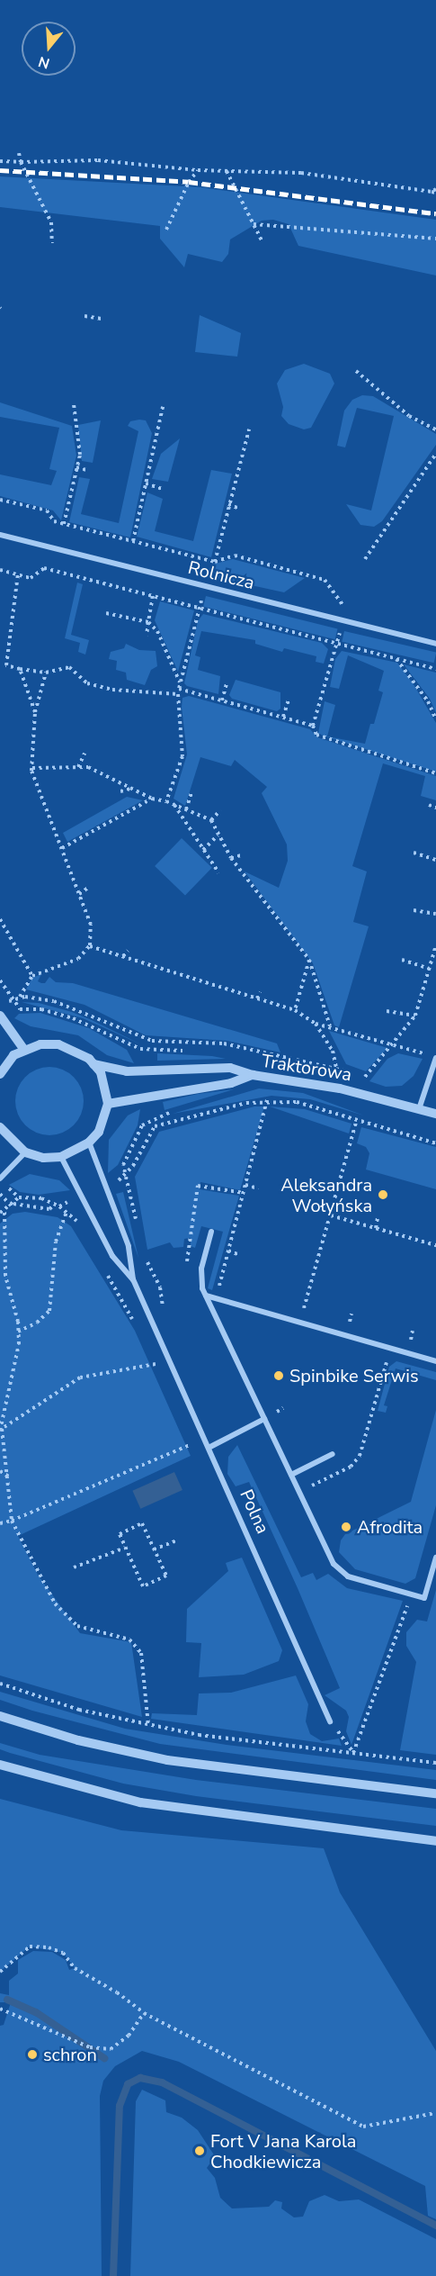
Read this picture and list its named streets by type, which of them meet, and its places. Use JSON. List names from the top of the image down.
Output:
{
  "streets": {
    "street": ["Rolnicza", "Traktorowa", "Polna"]
  },
  "places": [
    "Aleksandra Wołyńska",
    "Spinbike Serwis",
    "Afrodita",
    "schron",
    "Fort V Jana Karola Chodkiewicza"
  ],
  "north": "bottom"
}
